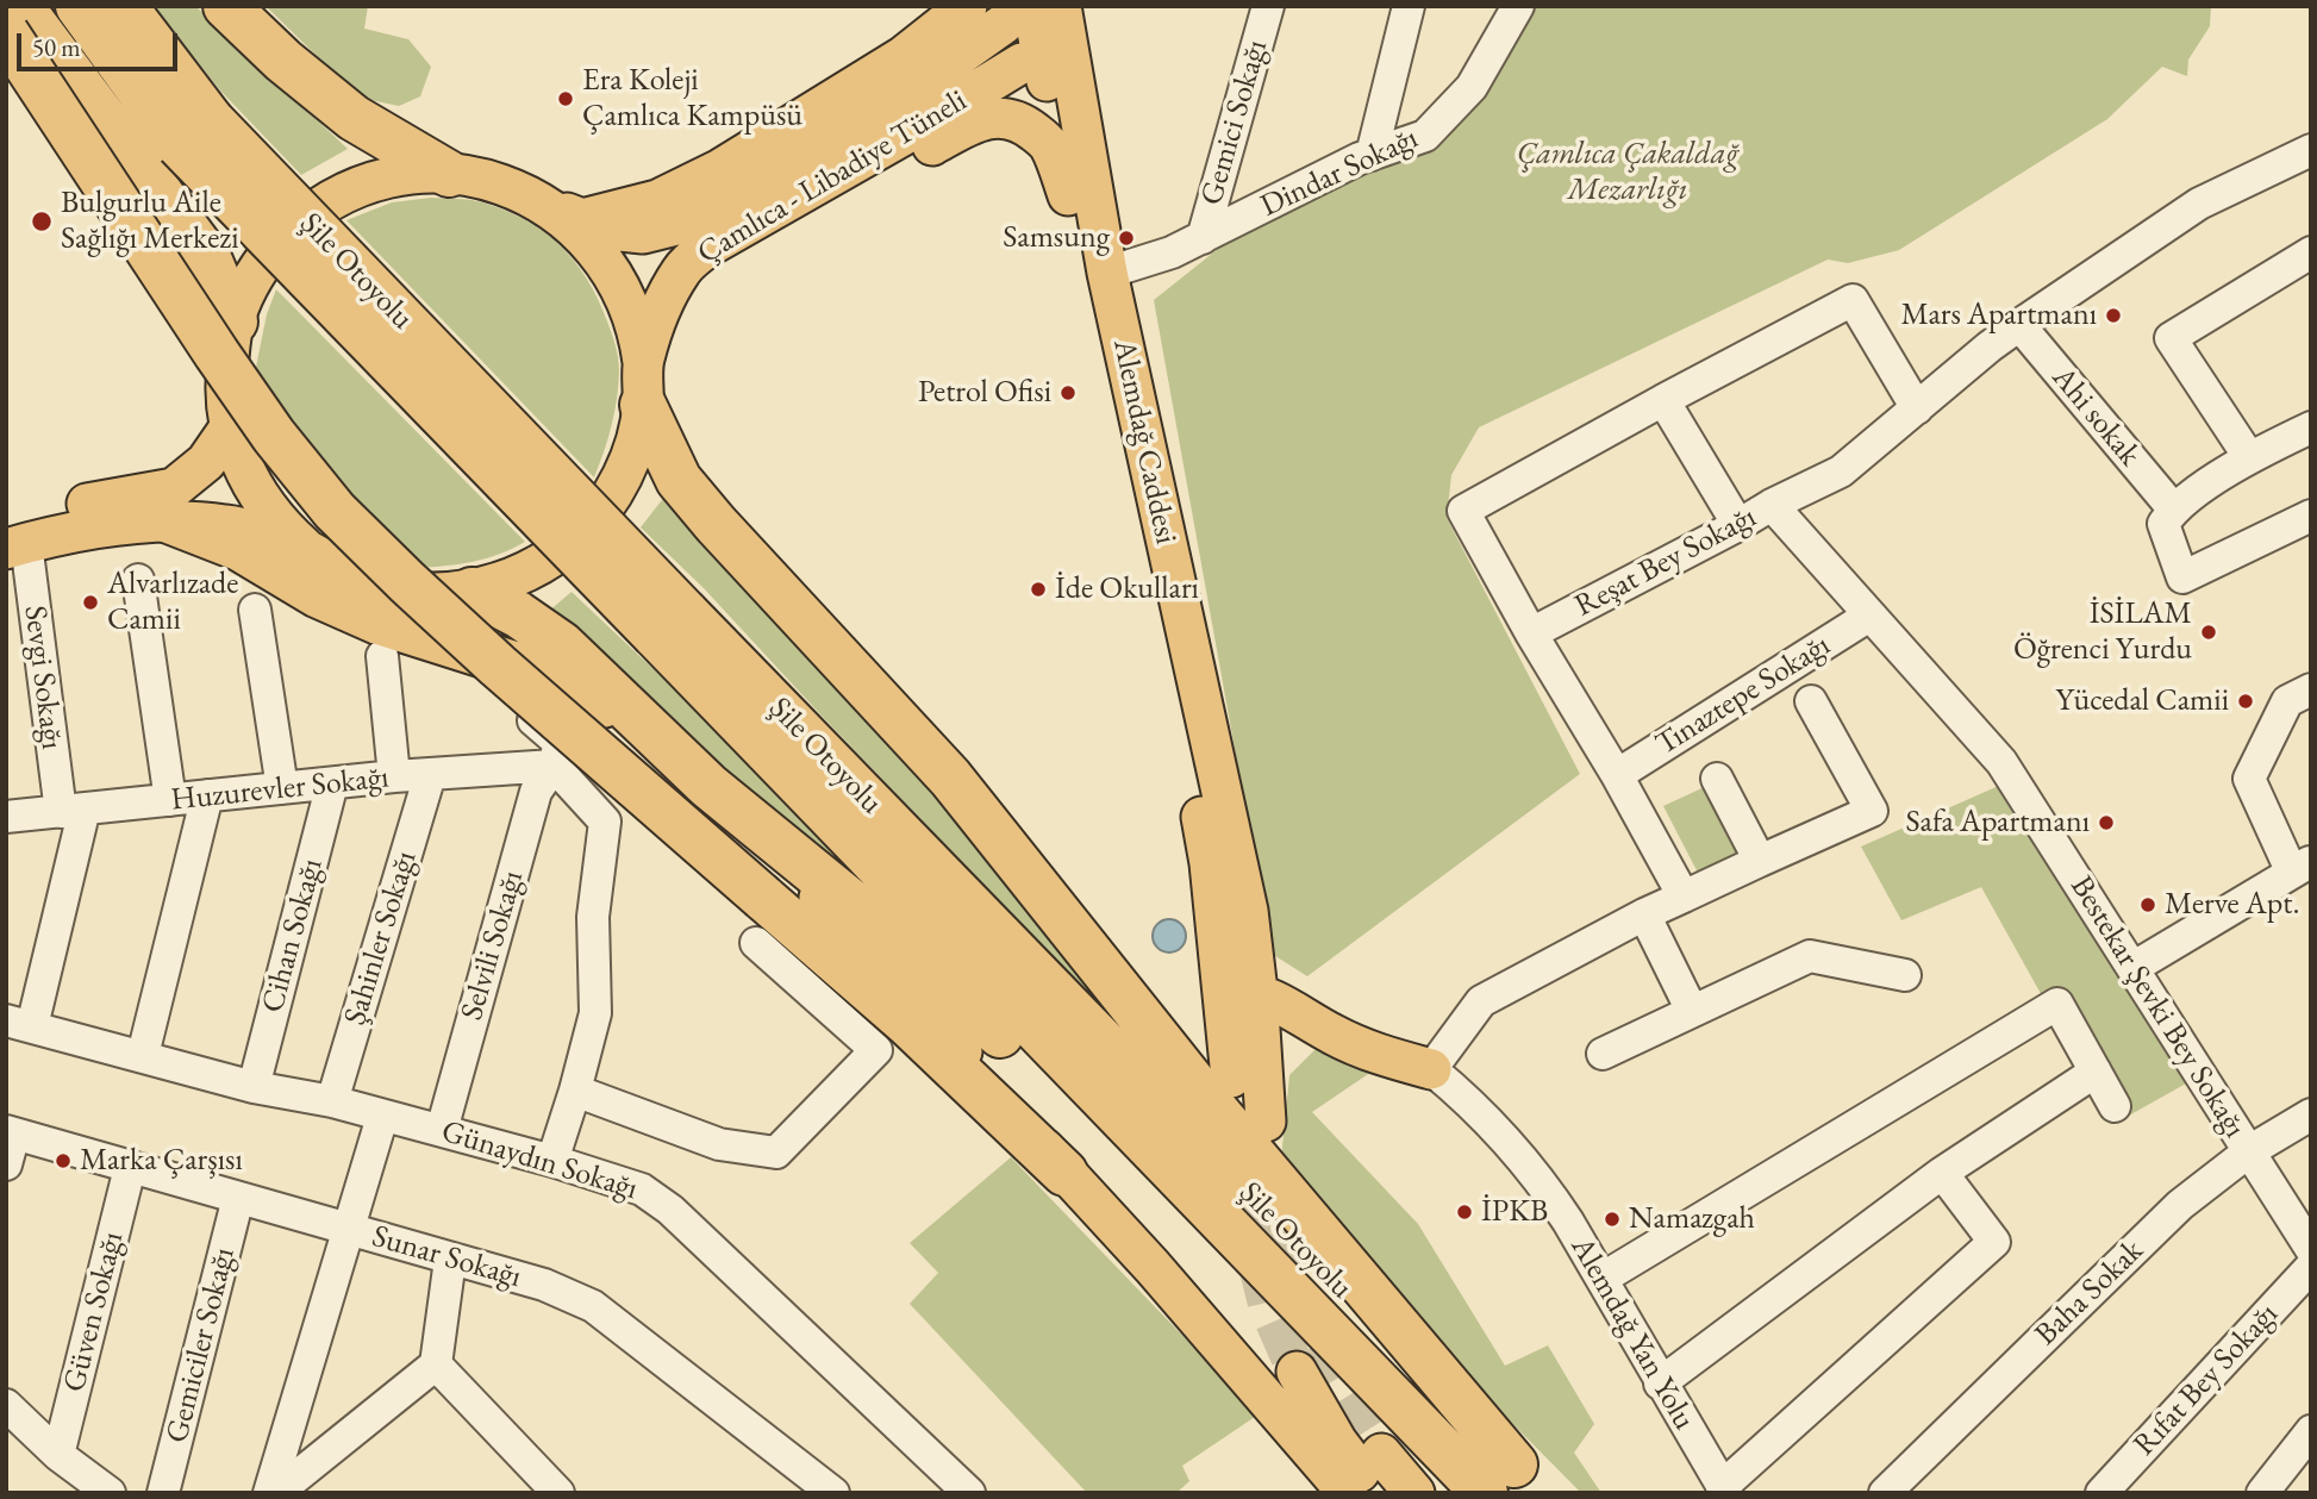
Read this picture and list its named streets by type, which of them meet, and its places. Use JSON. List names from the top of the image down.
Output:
{
  "streets": {
    "highway": ["Şile Otoyolu"],
    "main road": ["Çamlıca - Libadiye Tüneli", "Alemdağ Caddesi"],
    "street": [
      "Gemici Sokağı",
      "Dindar Sokağı",
      "Ahi sokak",
      "Reşat Bey Sokağı",
      "Sevgi Sokağı",
      "Tınaztepe Sokağı",
      "Huzurevler Sokağı",
      "Cihan Sokağı",
      "Şahinler Sokağı",
      "Selvili Sokağı",
      "Bestekar Şevki Bey Sokağı",
      "Günaydın Sokağı",
      "Sunar Sokağı",
      "Baha Sokak",
      "Güven Sokağı",
      "Alemdağ Yan Yolu",
      "Gemiciler Sokağı",
      "Rıfat Bey Sokağı"
    ]
  },
  "crossings": [
    ["Gemici Sokağı", "Dindar Sokağı"],
    ["Dindar Sokağı", "Alemdağ Caddesi"],
    ["Çamlıca - Libadiye Tüneli", "Alemdağ Caddesi"],
    ["Ahi sokak", "Reşat Bey Sokağı"],
    ["Reşat Bey Sokağı", "Bestekar Şevki Bey Sokağı"],
    ["Sevgi Sokağı", "Huzurevler Sokağı"],
    ["Tınaztepe Sokağı", "Bestekar Şevki Bey Sokağı"],
    ["Huzurevler Sokağı", "Cihan Sokağı"],
    ["Huzurevler Sokağı", "Şahinler Sokağı"],
    ["Huzurevler Sokağı", "Selvili Sokağı"],
    ["Cihan Sokağı", "Günaydın Sokağı"],
    ["Şahinler Sokağı", "Günaydın Sokağı"],
    ["Selvili Sokağı", "Günaydın Sokağı"],
    ["Bestekar Şevki Bey Sokağı", "Baha Sokak"],
    ["Sunar Sokağı", "Güven Sokağı"],
    ["Sunar Sokağı", "Gemiciler Sokağı"]
  ],
  "parks": ["Çamlıca Çakaldağ Mezarlığı"],
  "places": [
    "Era Koleji Çamlıca Kampüsü",
    "Bulgurlu Aile Sağlığı Merkezi",
    "Samsung",
    "Mars Apartmanı",
    "Petrol Ofisi",
    "İde Okulları",
    "Alvarlızade Camii",
    "İSİLAM Öğrenci Yurdu",
    "Yücedal Camii",
    "Safa Apartmanı",
    "Merve Apt.",
    "Marka Çarşısı",
    "İPKB",
    "Namazgah"
  ],
  "scale_bar": "50 m"
}
